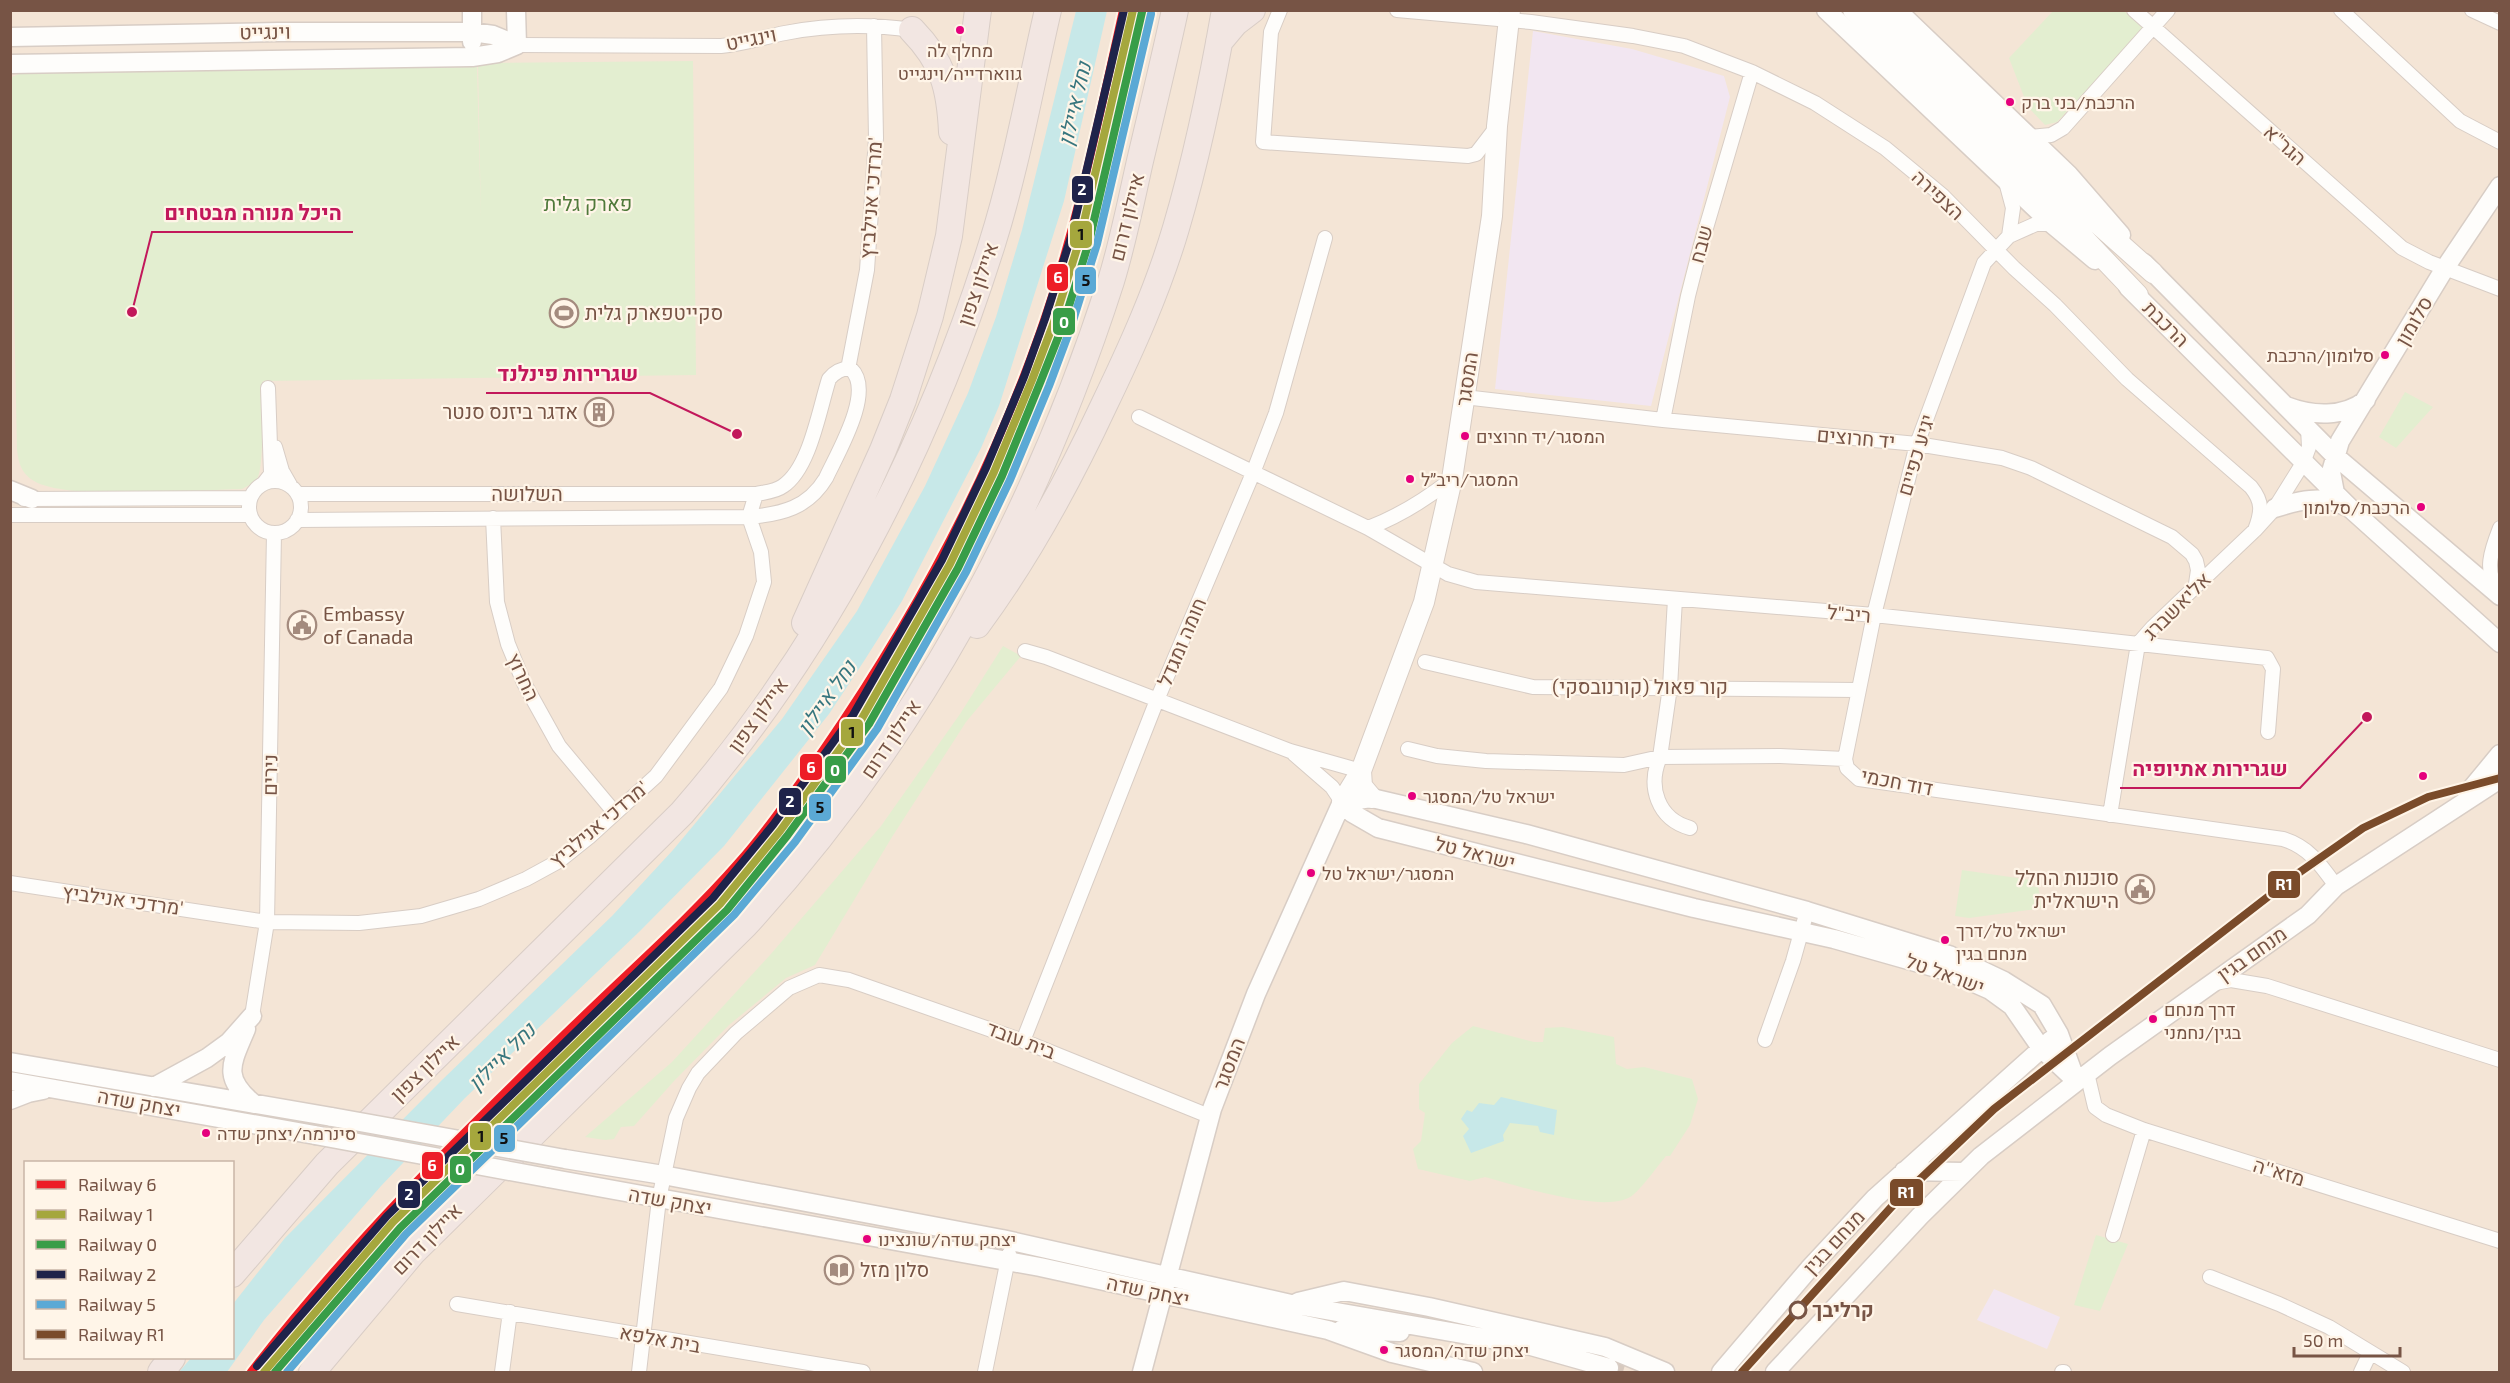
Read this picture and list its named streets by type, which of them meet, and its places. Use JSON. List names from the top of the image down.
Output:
{
  "streets": {
    "highway": ["איילון דרום", "איילון צפון"],
    "main road": ["המסגר"],
    "street": [
      "וינגייט",
      "הגר\"א",
      "הצפירה",
      "מרדכי אנילביץ'",
      "שבח",
      "סלומון",
      "הרכבת",
      "יד חרוצים",
      "יגיע כפיים",
      "השלושה",
      "אליאשברג",
      "ריב\"ל",
      "חומה ומגדל",
      "החרוץ",
      "קור פאול (קורנובסקי)",
      "נירים",
      "דוד חכמי",
      "ישראל טל",
      "מנחם בגין",
      "בית עובד",
      "יצחק שדה",
      "מזא''ה",
      "בית אלפא"
    ]
  },
  "crossings": [
    ["וינגייט", "מרדכי אנילביץ'"],
    ["הגר\"א", "סלומון"],
    ["הצפירה", "שבח"],
    ["הצפירה", "המסגר"],
    ["הצפירה", "יגיע כפיים"],
    ["הצפירה", "אליאשברג"],
    ["מרדכי אנילביץ'", "השלושה"],
    ["מרדכי אנילביץ'", "החרוץ"],
    ["מרדכי אנילביץ'", "נירים"],
    ["שבח", "יד חרוצים"],
    ["סלומון", "הרכבת"],
    ["הרכבת", "יגיע כפיים"],
    ["הרכבת", "אליאשברג"],
    ["המסגר", "יד חרוצים"],
    ["המסגר", "ריב\"ל"],
    ["המסגר", "ישראל טל"],
    ["המסגר", "בית עובד"],
    ["המסגר", "יצחק שדה"],
    ["יד חרוצים", "יגיע כפיים"],
    ["יד חרוצים", "אליאשברג"],
    ["יגיע כפיים", "ריב\"ל"],
    ["יגיע כפיים", "קור פאול (קורנובסקי)"],
    ["יגיע כפיים", "דוד חכמי"],
    ["השלושה", "החרוץ"],
    ["השלושה", "נירים"],
    ["אליאשברג", "ריב\"ל"],
    ["אליאשברג", "דוד חכמי"],
    ["ריב\"ל", "חומה ומגדל"],
    ["חומה ומגדל", "בית עובד"],
    ["דוד חכמי", "מנחם בגין"],
    ["ישראל טל", "מנחם בגין"],
    ["ישראל טל", "מזא''ה"],
    ["מנחם בגין", "מזא''ה"],
    ["בית עובד", "יצחק שדה"]
  ],
  "water": ["נחל איילון"],
  "parks": ["פארק גלית"],
  "places": {
    "other": [
      "מחלף לה גווארדייה/וינגייט",
      "הרכבת/בני ברק",
      "היכל מנורה מבטחים",
      "סלומון/הרכבת",
      "שגרירות פינלנד",
      "המסגר/יד חרוצים",
      "המסגר/ריב״ל",
      "הרכבת/סלומון",
      "שגרירות אתיופיה",
      "ישראל טל/המסגר",
      "המסגר/ישראל טל",
      "ישראל טל/דרך מנחם בגין",
      "דרך מנחם בגין/נחמני",
      "סינרמה/יצחק שדה",
      "יצחק שדה/שונצינו",
      "קרליבך",
      "יצחק שדה/המסגר"
    ],
    "sports": ["סקייטפארק גלית"],
    "building": ["אדגר ביזנס סנטר"],
    "public building": ["Embassy of Canada", "סוכנות החלל הישראלית"],
    "library": ["סלון מזל"]
  },
  "lines": [
    "rail line 6",
    "rail line 1",
    "rail line 2",
    "rail line 0",
    "rail line 5",
    "rail line R1"
  ],
  "legend": [
    "Railway 6",
    "Railway 1",
    "Railway 0",
    "Railway 2",
    "Railway 5",
    "Railway R1"
  ],
  "scale_bar": "50 m"
}
